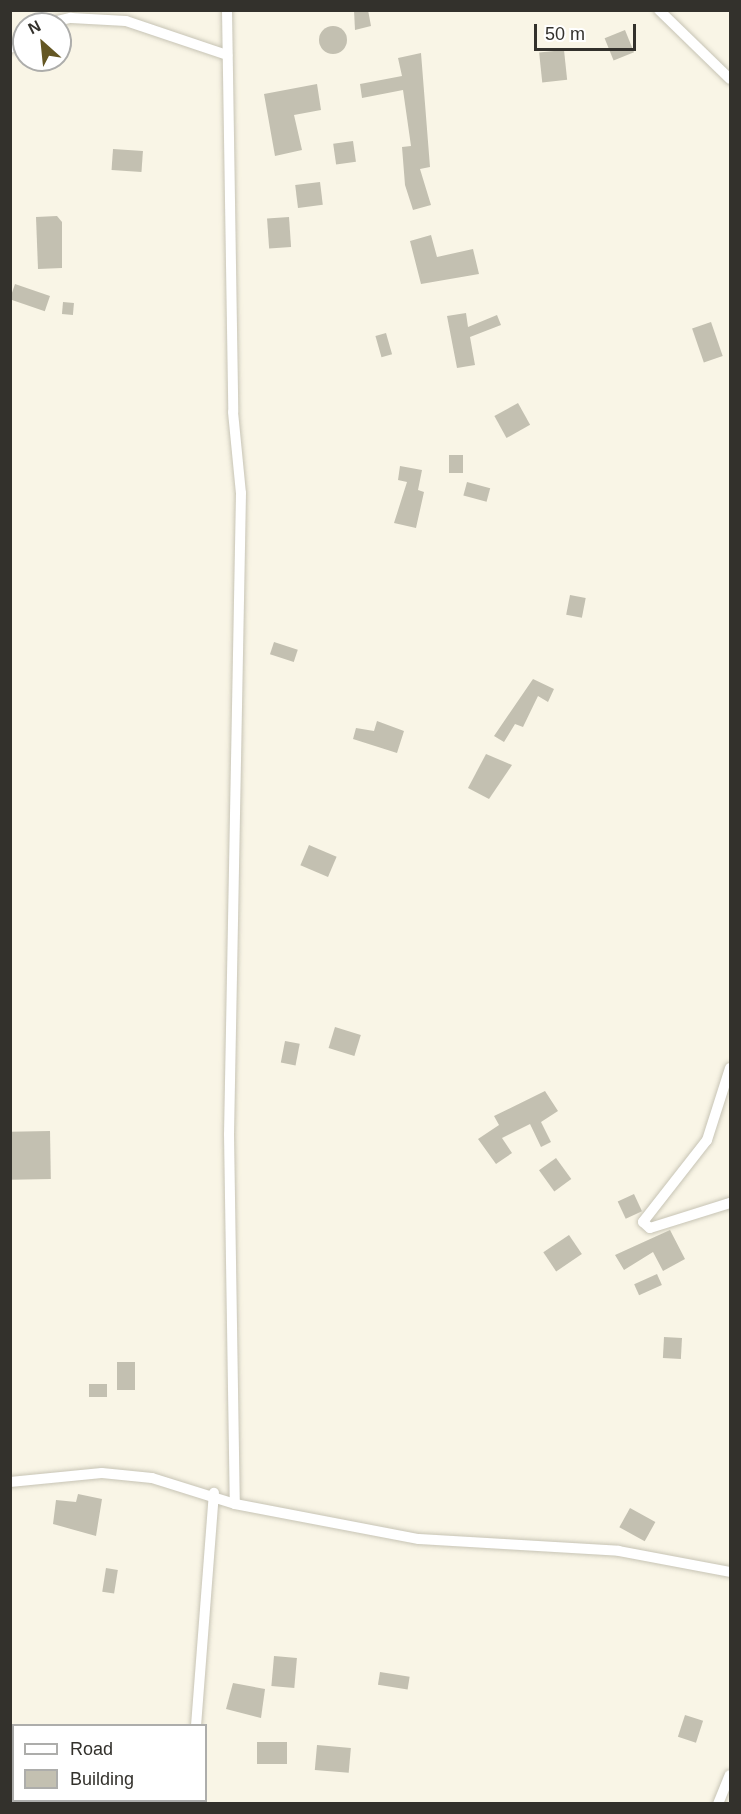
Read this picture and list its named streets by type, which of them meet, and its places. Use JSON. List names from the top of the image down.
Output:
{
  "legend": ["Road", "Building"],
  "scale_bar": "50 m",
  "north": "top left"
}
